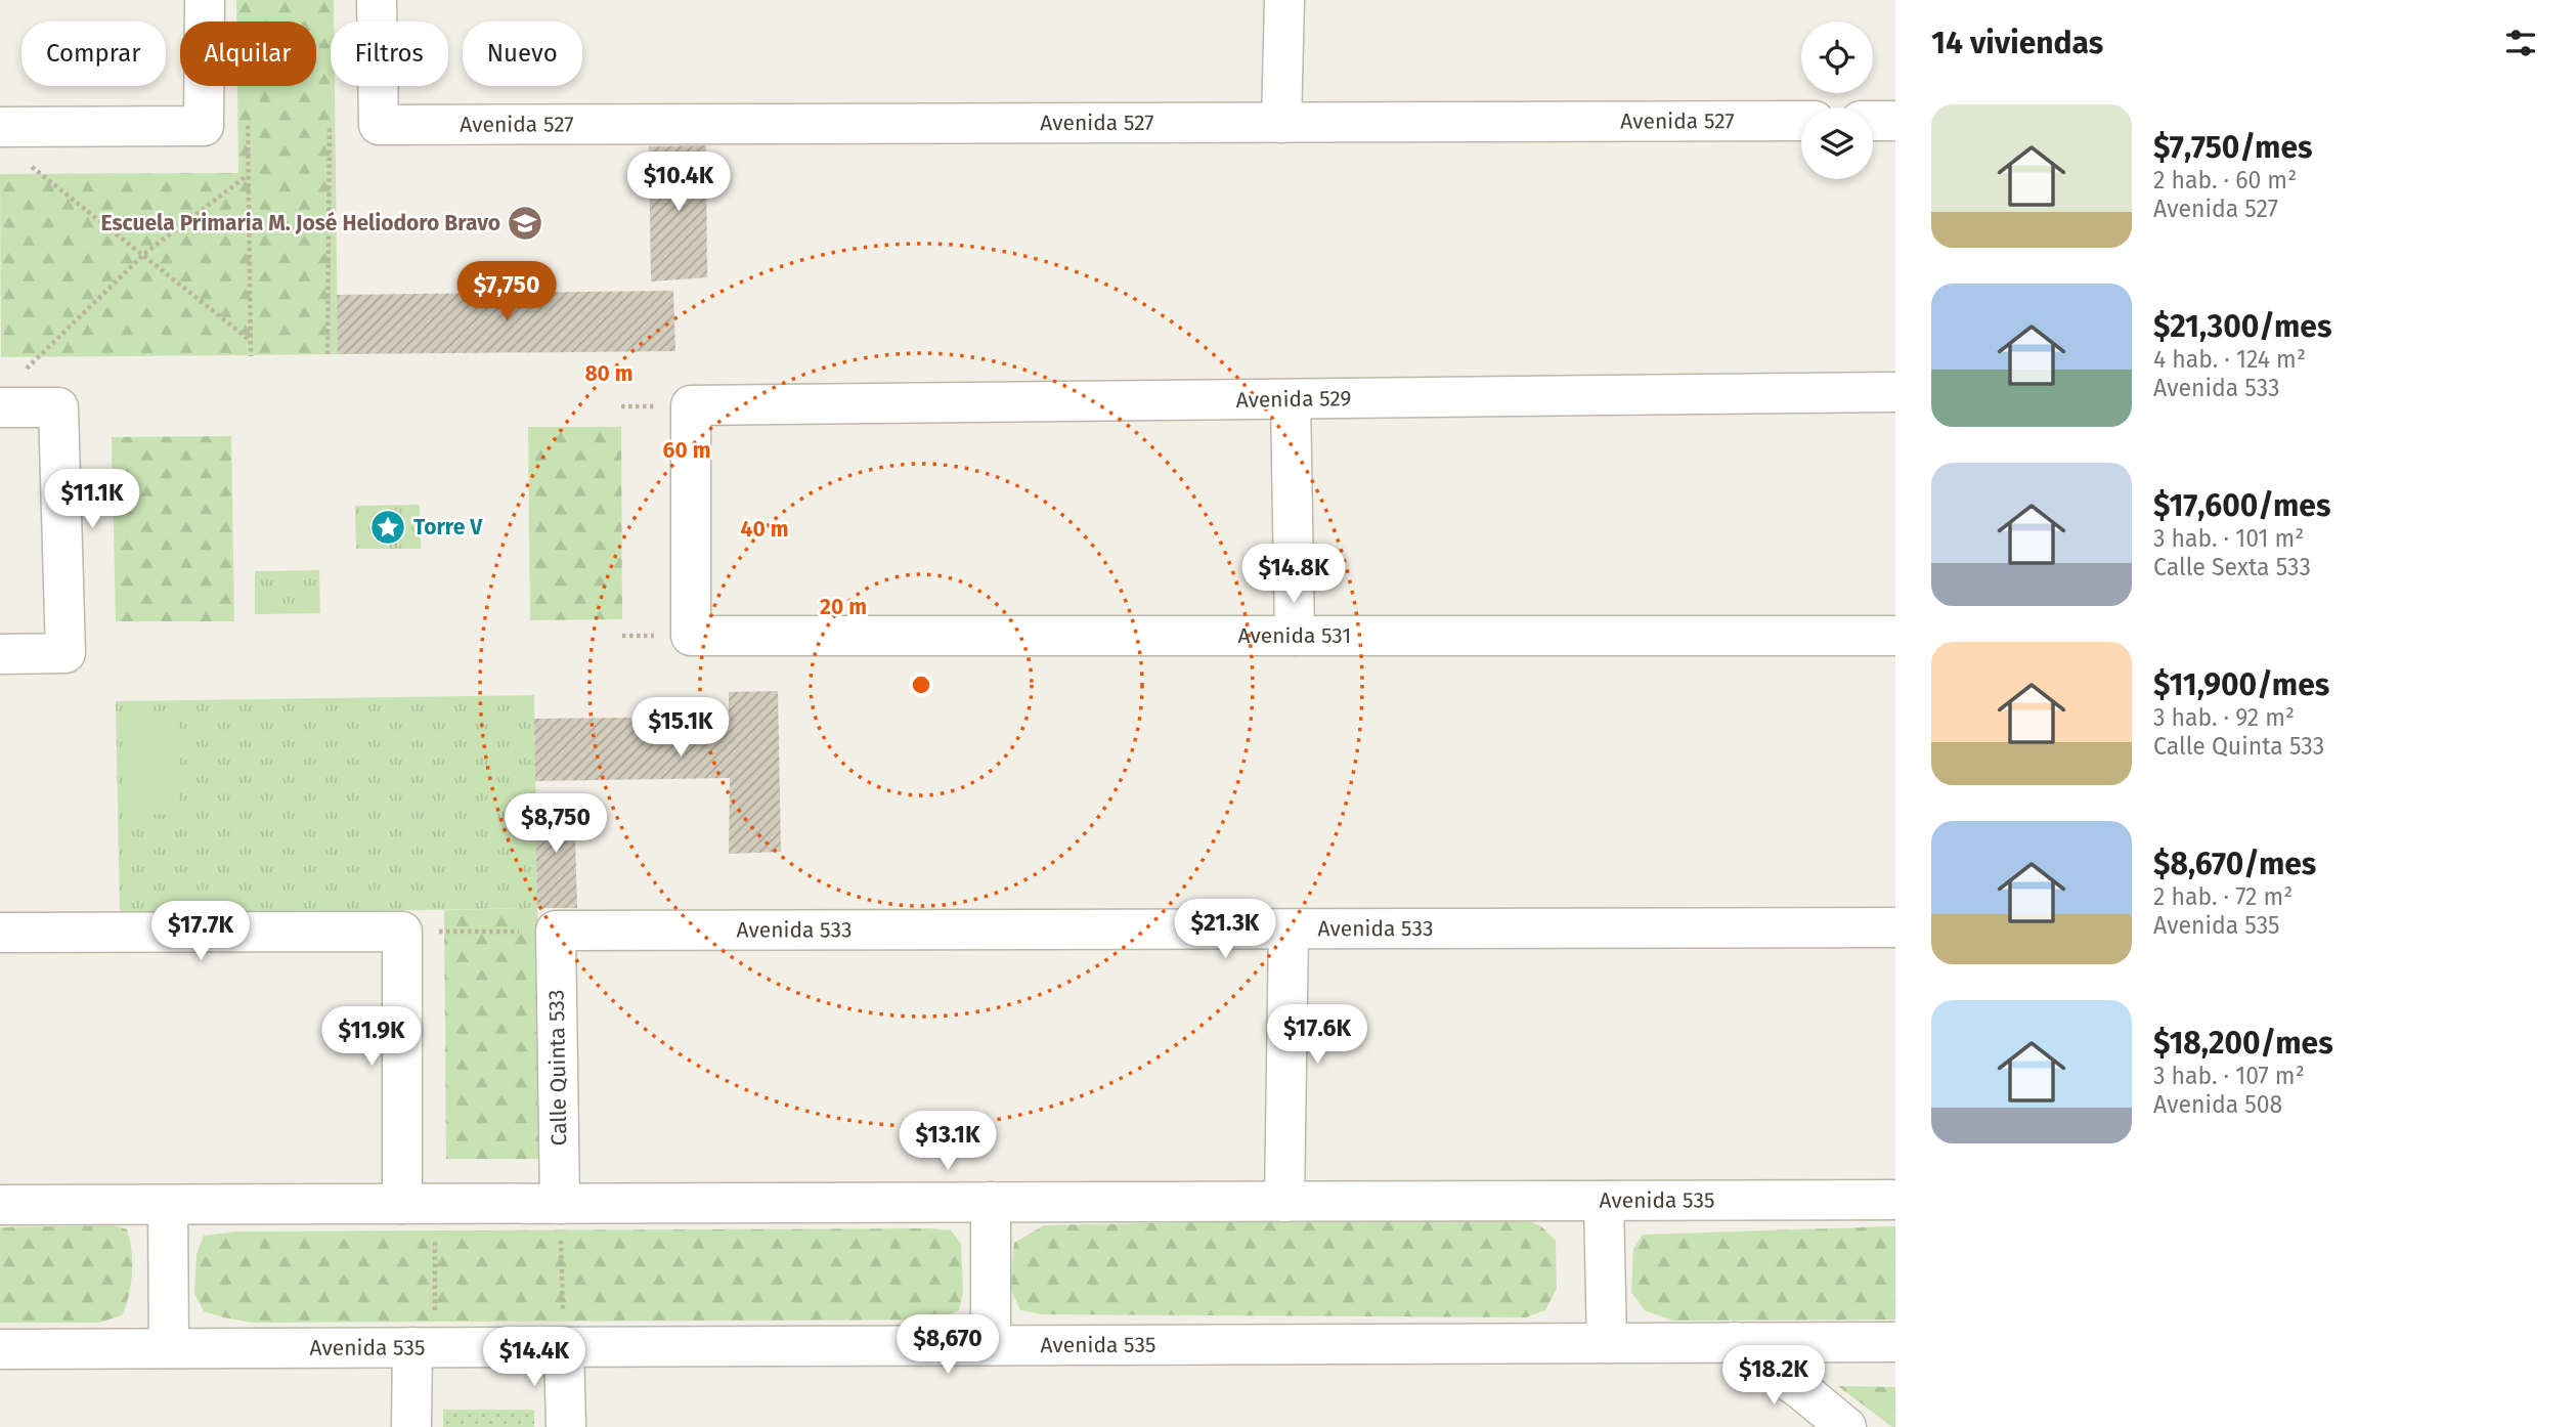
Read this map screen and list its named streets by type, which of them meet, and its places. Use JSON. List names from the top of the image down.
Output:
{
  "streets": {
    "street": [
      "Avenida 527",
      "Avenida 529",
      "Avenida 531",
      "Avenida 533",
      "Calle Quinta 533",
      "Avenida 535"
    ]
  },
  "crossings": [
    ["Avenida 529", "Avenida 531"],
    ["Avenida 533", "Calle Quinta 533"],
    ["Calle Quinta 533", "Avenida 535"]
  ],
  "places": {
    "school or university": ["Escuela Primaria M. José Heliodoro Bravo"],
    "place": ["Torre V"]
  },
  "page": {
    "heading": "14 viviendas",
    "chip": [
      "Comprar",
      "Alquilar",
      "Filtros",
      "Nuevo"
    ],
    "list": [
      {
        "name": "$7,750/mes",
        "note": "2 hab. · 60 m² · Avenida 527"
      },
      {
        "name": "$21,300/mes",
        "note": "4 hab. · 124 m² · Avenida 533"
      },
      {
        "name": "$17,600/mes",
        "note": "3 hab. · 101 m² · Calle Sexta 533"
      },
      {
        "name": "$11,900/mes",
        "note": "3 hab. · 92 m² · Calle Quinta 533"
      },
      {
        "name": "$8,670/mes",
        "note": "2 hab. · 72 m² · Avenida 535"
      },
      {
        "name": "$18,200/mes",
        "note": "3 hab. · 107 m² · Avenida 508"
      }
    ],
    "price": [
      "$10.4K",
      "$7,750",
      "$11.1K",
      "$14.8K",
      "$15.1K",
      "$8,750",
      "$21.3K",
      "$17.7K",
      "$17.6K",
      "$11.9K",
      "$13.1K",
      "$8,670",
      "$14.4K",
      "$18.2K"
    ]
  },
  "rings": [
    "80 m",
    "60 m",
    "40 m",
    "20 m"
  ]
}
